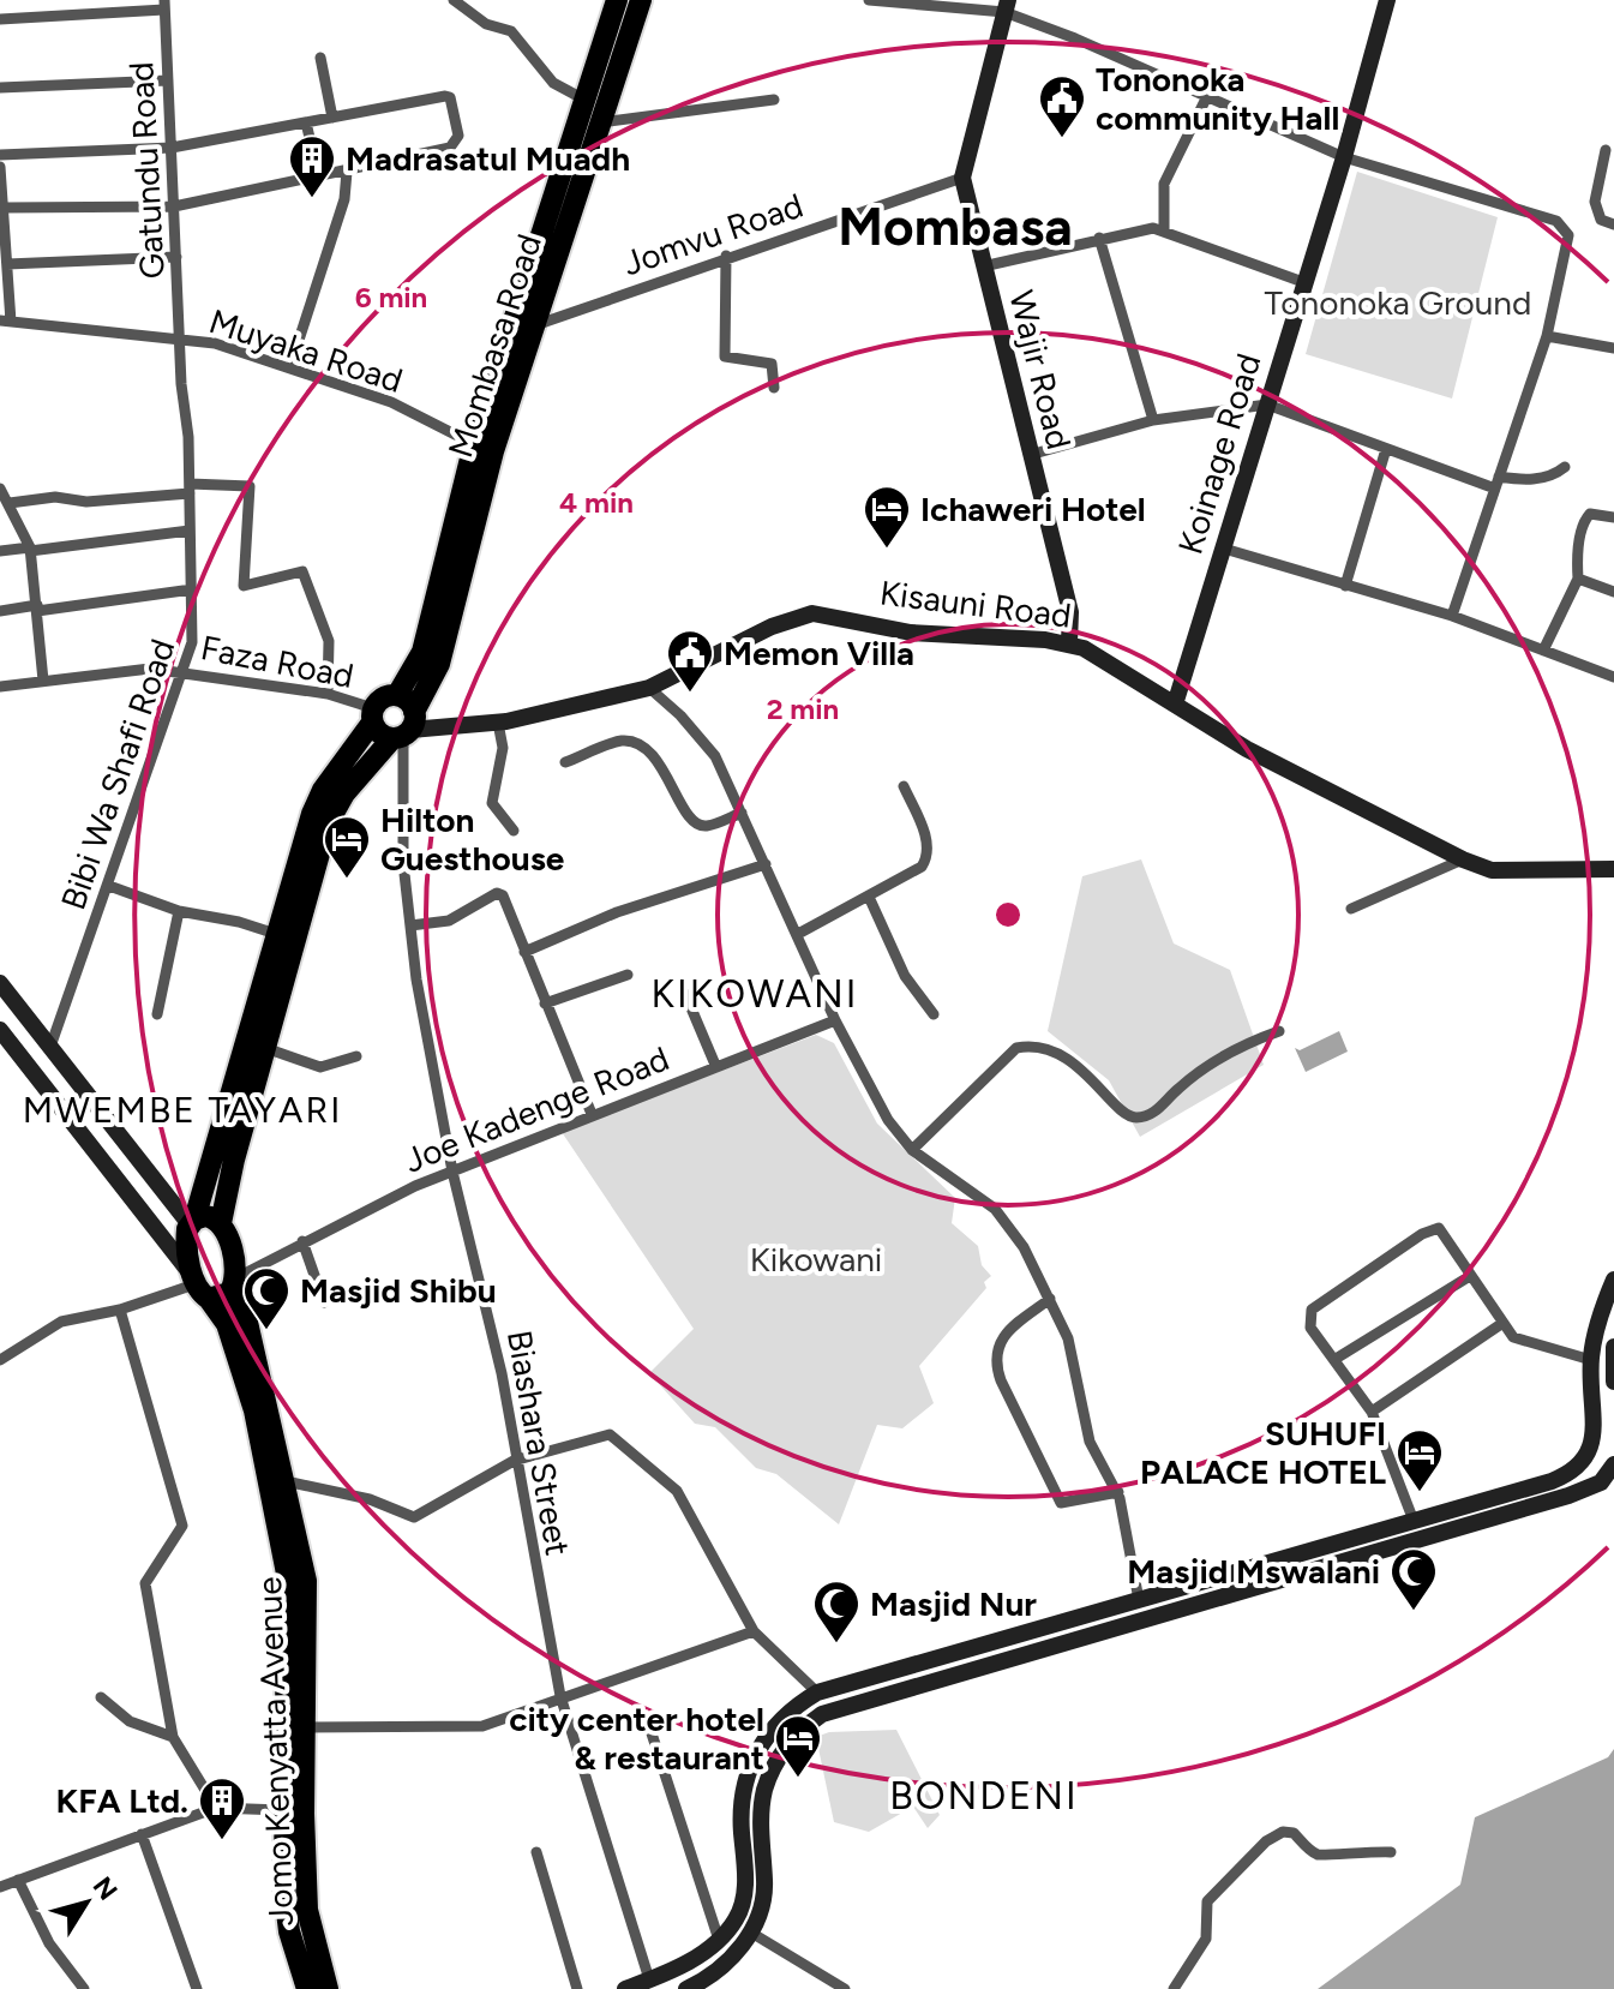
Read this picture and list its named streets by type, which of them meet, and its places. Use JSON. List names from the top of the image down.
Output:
{
  "streets": {
    "highway": ["Mombasa Road", "Jomo Kenyatta Avenue"],
    "street": [
      "Gatundu Road",
      "Jomvu Road",
      "Muyaka Road",
      "Wajir Road",
      "Koinage Road",
      "Kisauni Road",
      "Faza Road",
      "Bibi Wa Shafi Road",
      "Joe Kadenge Road",
      "Biashara Street"
    ]
  },
  "crossings": [
    ["Gatundu Road", "Muyaka Road"],
    ["Gatundu Road", "Bibi Wa Shafi Road"],
    ["Jomvu Road", "Mombasa Road"],
    ["Jomvu Road", "Wajir Road"],
    ["Mombasa Road", "Muyaka Road"],
    ["Mombasa Road", "Kisauni Road"],
    ["Mombasa Road", "Faza Road"],
    ["Mombasa Road", "Biashara Street"],
    ["Mombasa Road", "Jomo Kenyatta Avenue"],
    ["Muyaka Road", "Bibi Wa Shafi Road"],
    ["Wajir Road", "Kisauni Road"],
    ["Koinage Road", "Kisauni Road"],
    ["Kisauni Road", "Faza Road"],
    ["Kisauni Road", "Biashara Street"],
    ["Kisauni Road", "Jomo Kenyatta Avenue"],
    ["Faza Road", "Bibi Wa Shafi Road"],
    ["Faza Road", "Biashara Street"],
    ["Faza Road", "Jomo Kenyatta Avenue"],
    ["Joe Kadenge Road", "Biashara Street"],
    ["Joe Kadenge Road", "Jomo Kenyatta Avenue"],
    ["Biashara Street", "Jomo Kenyatta Avenue"]
  ],
  "districts": [
    "Mombasa",
    "KIKOWANI",
    "MWEMBE TAYARI",
    "BONDENI"
  ],
  "parks": ["Tononoka Ground", "Kikowani"],
  "places": {
    "public building": ["Tononoka community Hall", "Memon Villa"],
    "building": ["Madrasatul Muadh", "KFA Ltd."],
    "hotel": [
      "Ichaweri Hotel",
      "Hilton Guesthouse",
      "SUHUFI PALACE HOTEL",
      "city center hotel & restaurant"
    ],
    "mosque": ["Masjid Shibu", "Masjid Mswalani", "Masjid Nur"]
  },
  "north": "top right",
  "rings": ["6 min", "4 min", "2 min"]
}
